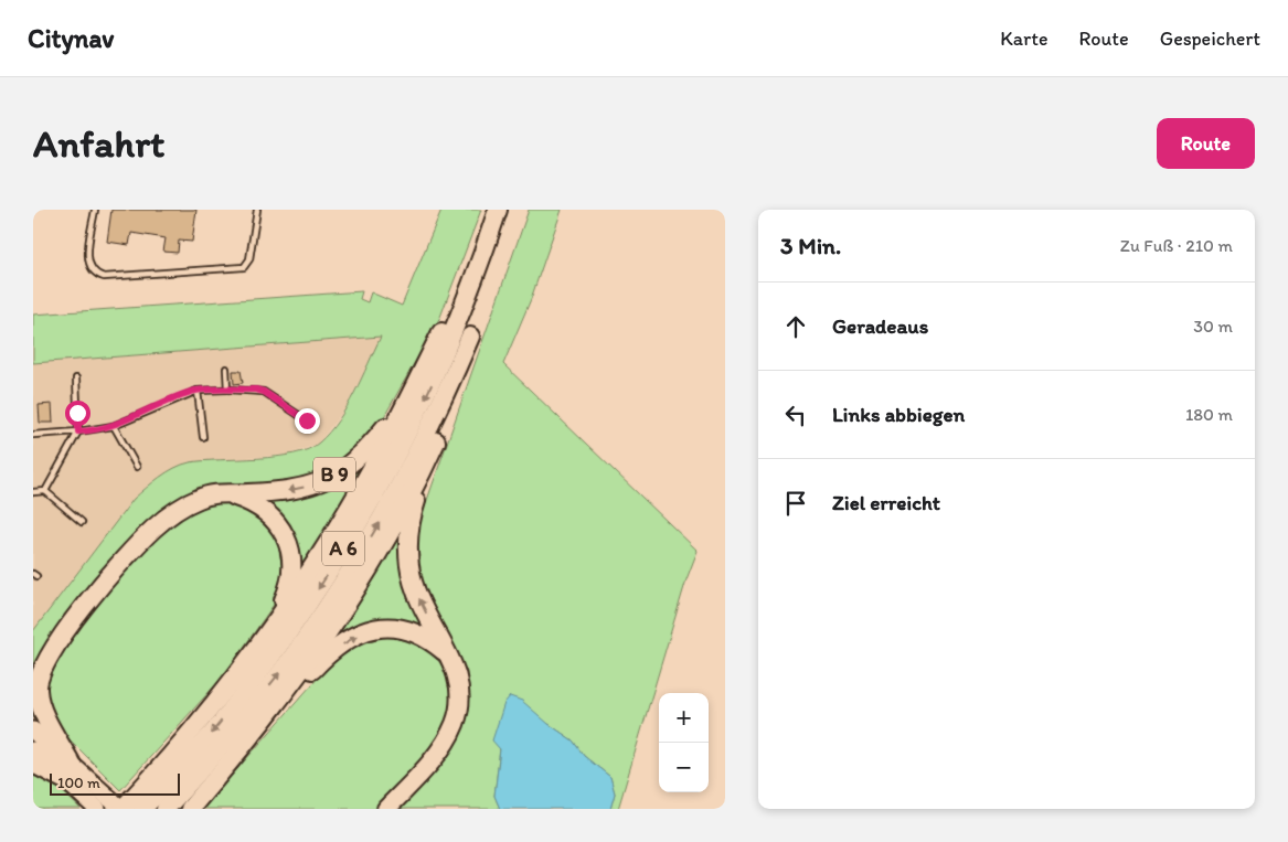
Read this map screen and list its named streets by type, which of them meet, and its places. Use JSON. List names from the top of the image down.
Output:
{
  "streets": {
    "highway": ["B 9", "A 6"]
  },
  "crossings": [
    ["B 9", "A 6"]
  ],
  "scale_bar": "100 m",
  "page": {
    "header": "Citynav",
    "nav": ["Karte", "Route", "Gespeichert"],
    "buttons": "Route",
    "title": "Anfahrt",
    "heading": ["3 Min.", "Zu Fuß · 210 m"],
    "list": [
      ["Geradeaus", "30 m"],
      ["Links abbiegen", "180 m"],
      "Ziel erreicht"
    ],
    "map_buttons": ["+", "−"],
    "scale": "100 m"
  }
}
